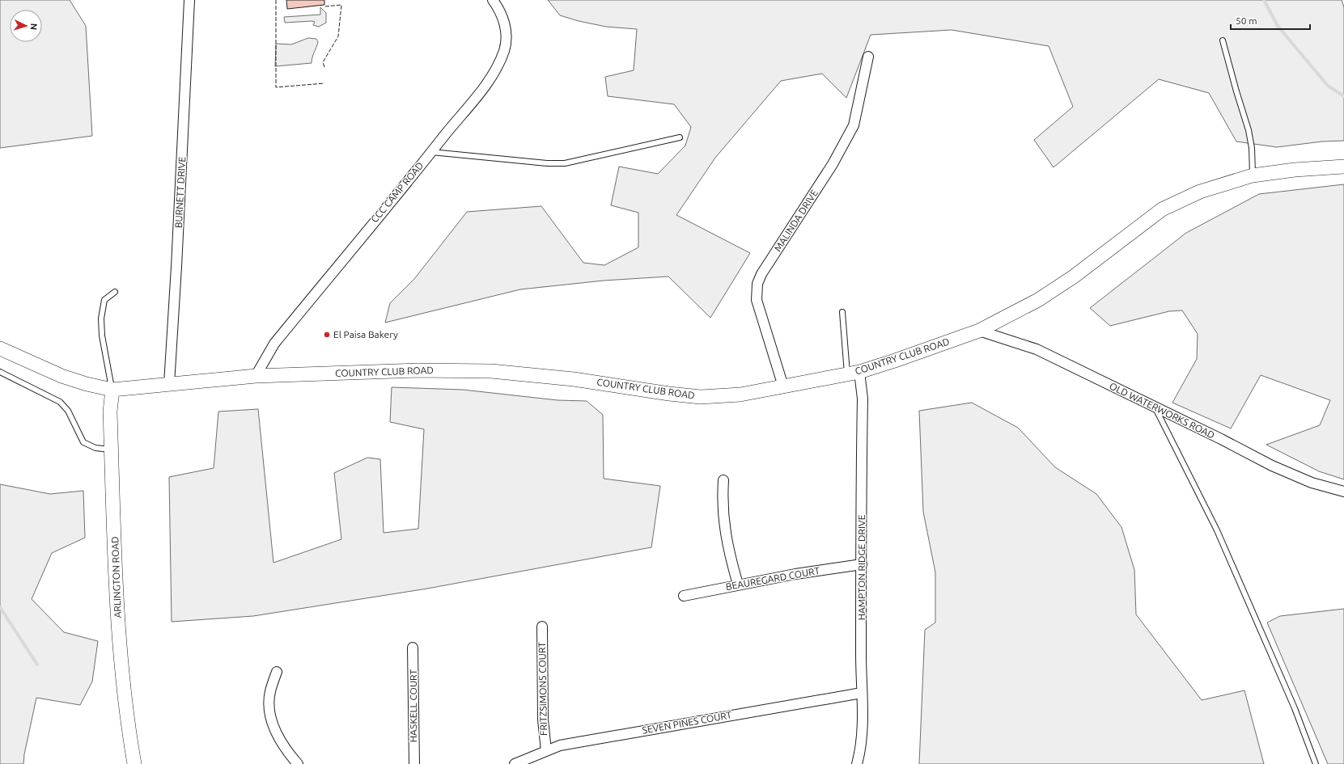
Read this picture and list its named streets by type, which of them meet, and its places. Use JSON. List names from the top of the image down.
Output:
{
  "streets": {
    "street": [
      "BURNETT DRIVE",
      "CCC CAMP ROAD",
      "MALINDA DRIVE",
      "COUNTRY CLUB ROAD",
      "OLD WATERWORKS ROAD",
      "HAMPTON RIDGE DRIVE",
      "ARLINGTON ROAD",
      "BEAUREGARD COURT",
      "FRITZSIMONS COURT",
      "HASKELL COURT",
      "SEVEN PINES COURT"
    ]
  },
  "crossings": [
    ["BURNETT DRIVE", "COUNTRY CLUB ROAD"],
    ["CCC CAMP ROAD", "COUNTRY CLUB ROAD"],
    ["MALINDA DRIVE", "COUNTRY CLUB ROAD"],
    ["COUNTRY CLUB ROAD", "OLD WATERWORKS ROAD"],
    ["COUNTRY CLUB ROAD", "HAMPTON RIDGE DRIVE"],
    ["COUNTRY CLUB ROAD", "ARLINGTON ROAD"],
    ["HAMPTON RIDGE DRIVE", "BEAUREGARD COURT"],
    ["HAMPTON RIDGE DRIVE", "SEVEN PINES COURT"],
    ["FRITZSIMONS COURT", "SEVEN PINES COURT"]
  ],
  "places": ["El Paisa Bakery"],
  "scale_bar": "50 m",
  "north": "right"
}
